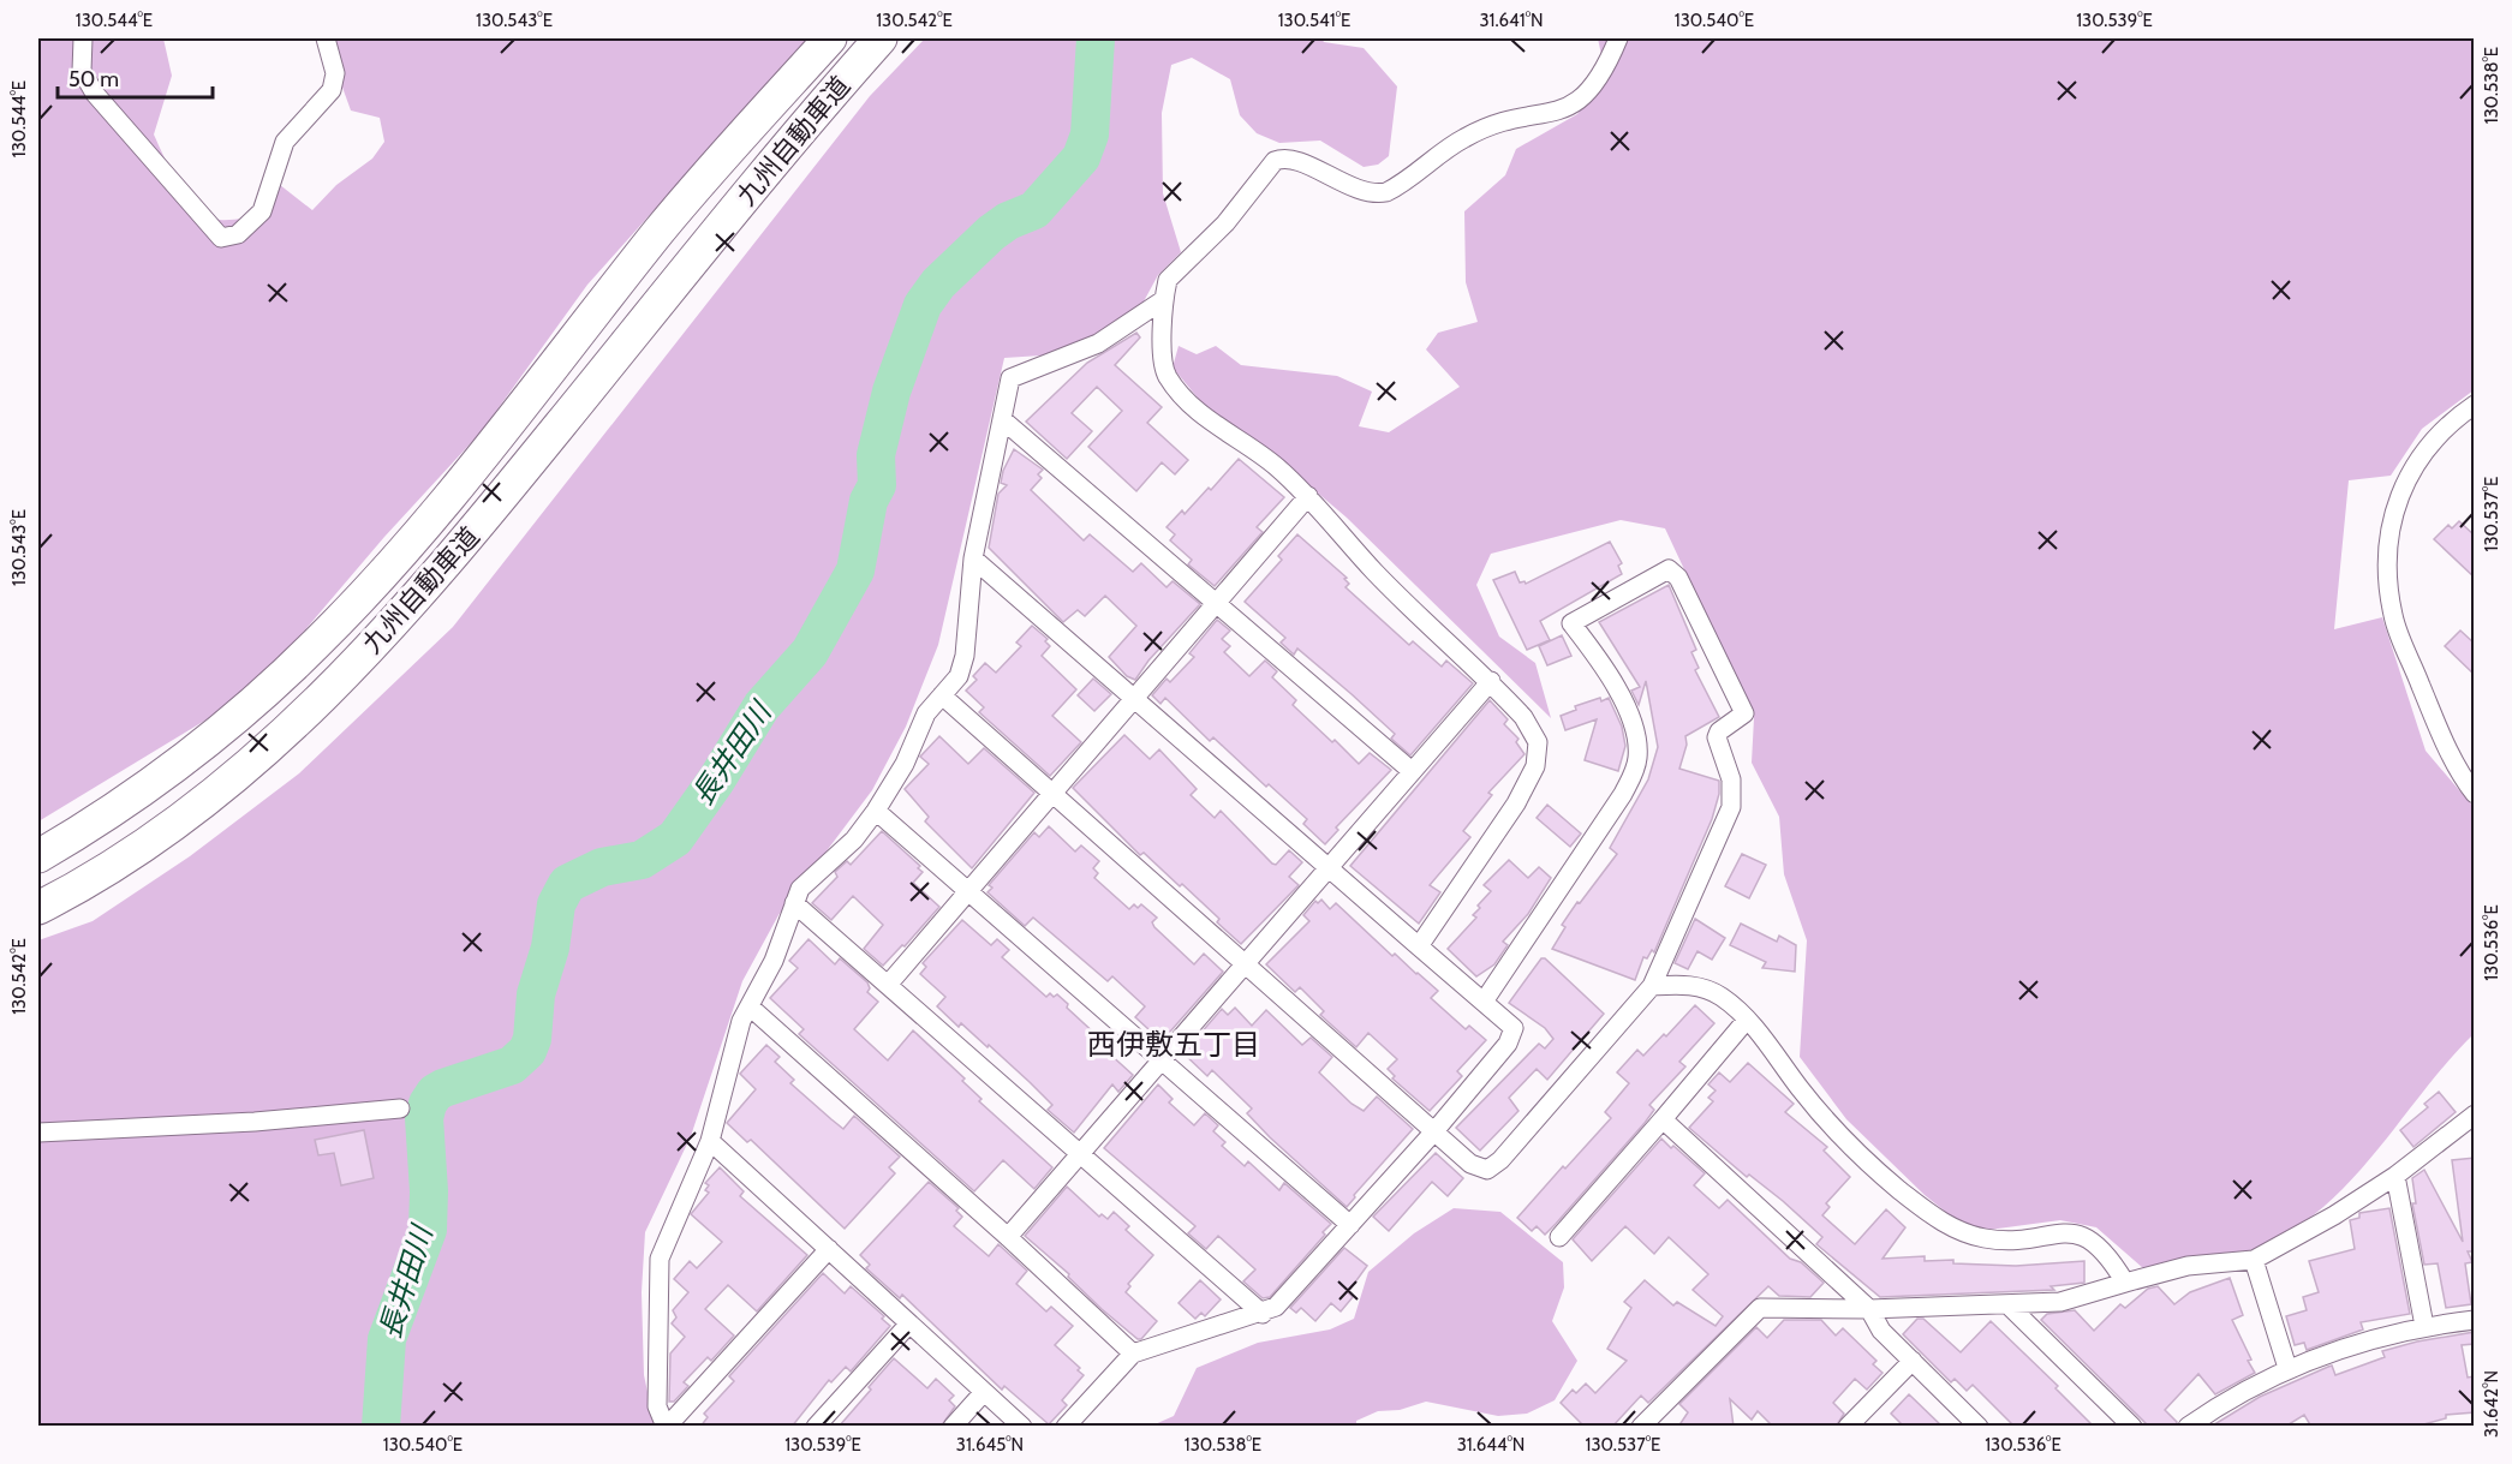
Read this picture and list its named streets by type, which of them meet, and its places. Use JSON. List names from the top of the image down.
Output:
{
  "streets": {
    "highway": ["九州自動車道"]
  },
  "districts": ["西伊敷五丁目"],
  "water": ["長井田川"],
  "scale_bar": "50 m",
  "coordinates": [
    "130.544°E",
    "130.543°E",
    "130.542°E",
    "130.541°E",
    "31.641°N",
    "130.540°E",
    "130.539°E",
    "130.538°E",
    "130.537°E",
    "130.536°E",
    "31.642°N",
    "31.645°N",
    "31.644°N"
  ]
}
